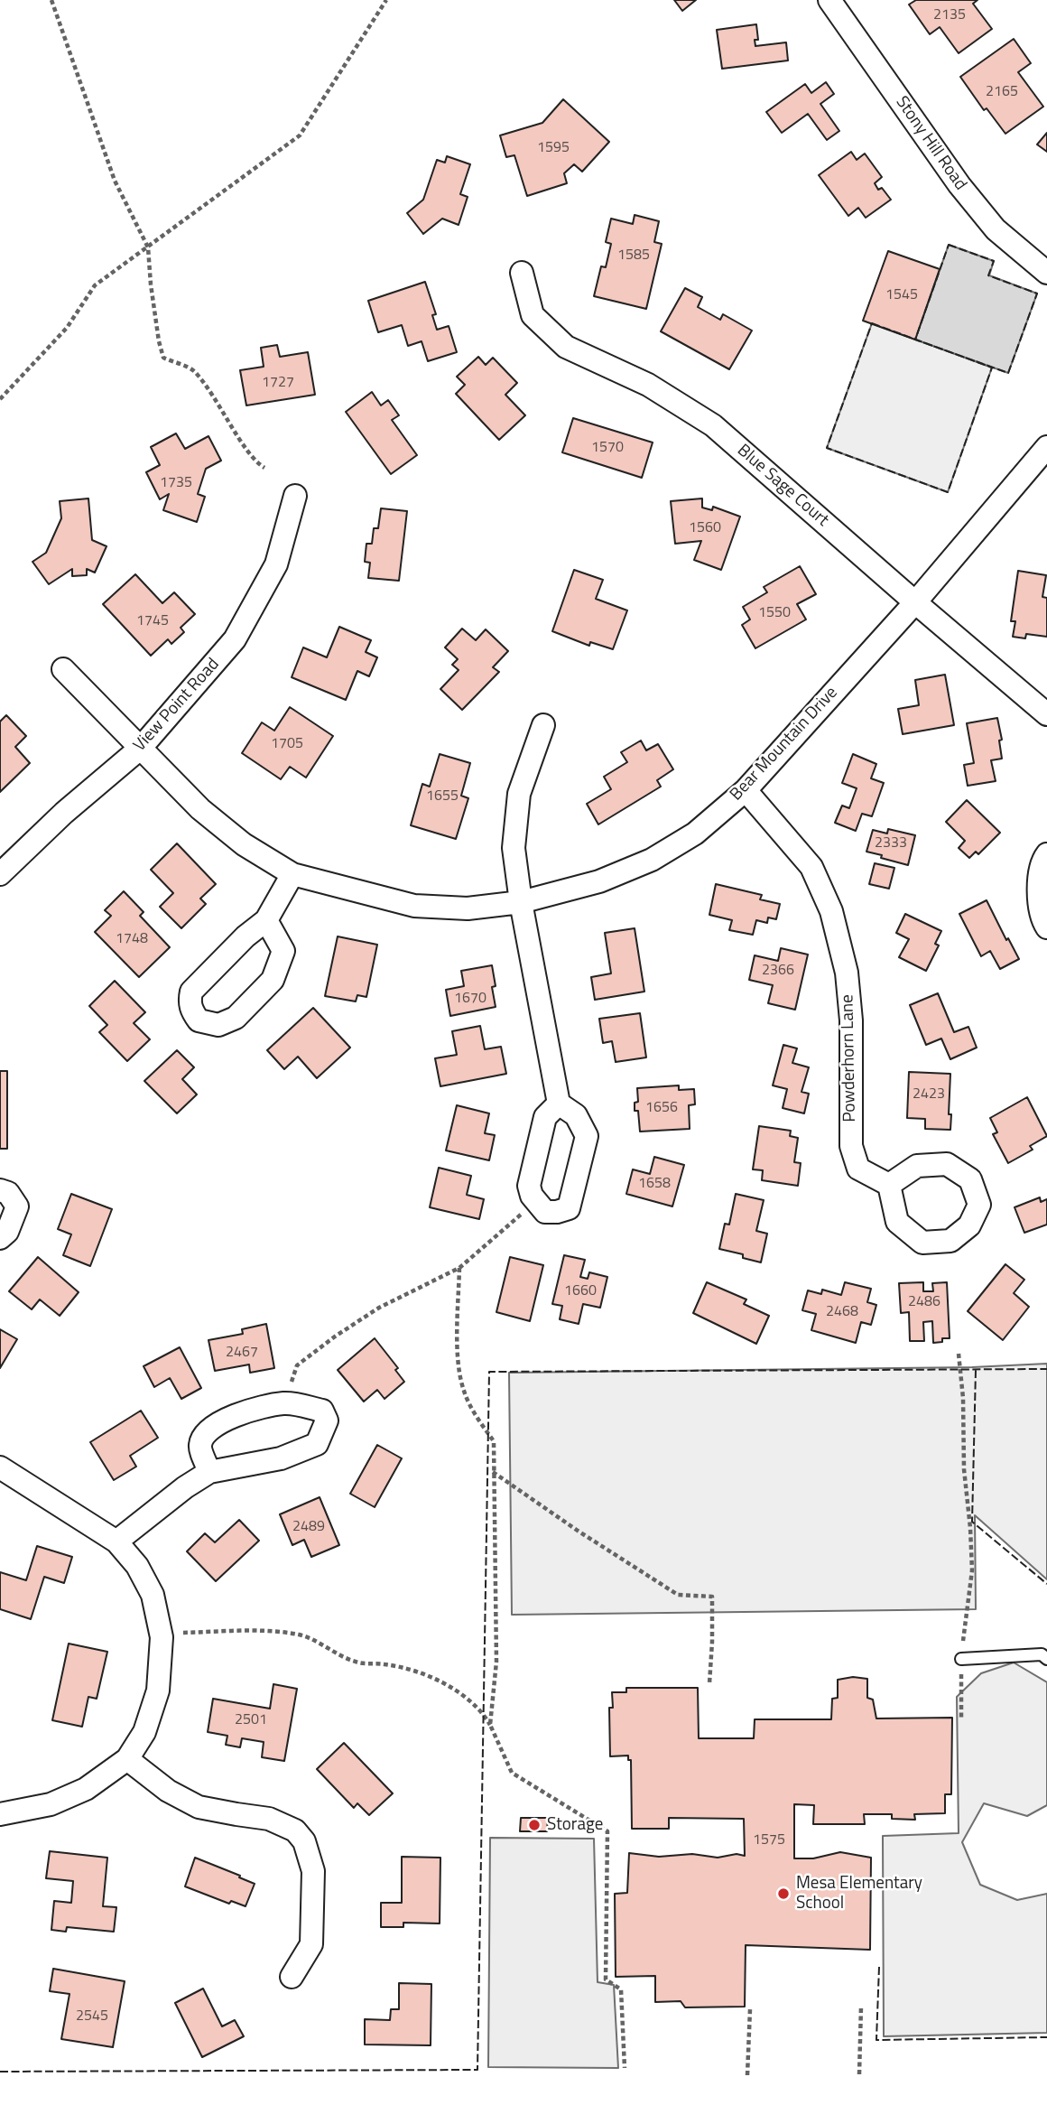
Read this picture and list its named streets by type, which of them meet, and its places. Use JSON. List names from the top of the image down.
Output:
{
  "streets": {
    "street": [
      "Stony Hill Road",
      "Blue Sage Court",
      "View Point Road",
      "Bear Mountain Drive",
      "Powderhorn Lane"
    ]
  },
  "crossings": [
    ["Blue Sage Court", "Bear Mountain Drive"],
    ["View Point Road", "Bear Mountain Drive"],
    ["Bear Mountain Drive", "Powderhorn Lane"]
  ],
  "places": ["Storage", "Mesa Elementary School"],
  "house_numbers": [
    "2135",
    "2165",
    "1595",
    "1585",
    "1545",
    "1727",
    "1570",
    "1735",
    "1560",
    "1550",
    "1745",
    "1705",
    "1655",
    "2333",
    "1748",
    "2366",
    "1670",
    "2423",
    "1656",
    "1658",
    "1660",
    "2486",
    "2468",
    "2467",
    "2489",
    "2501",
    "1575",
    "2545"
  ]
}
